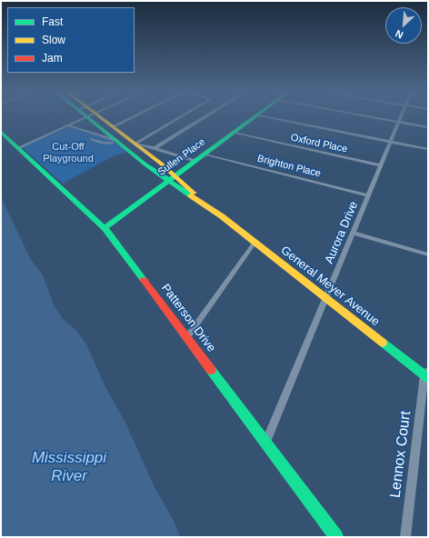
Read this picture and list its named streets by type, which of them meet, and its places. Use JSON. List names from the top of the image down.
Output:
{
  "streets": {
    "street": [
      "Oxford Place",
      "Sullen Place",
      "Brighton Place",
      "Aurora Drive",
      "General Meyer Avenue",
      "Patterson Drive",
      "Lennox Court"
    ]
  },
  "crossings": [
    ["Oxford Place", "Sullen Place"],
    ["Oxford Place", "Aurora Drive"],
    ["Sullen Place", "Brighton Place"],
    ["Sullen Place", "General Meyer Avenue"],
    ["Sullen Place", "Patterson Drive"],
    ["Brighton Place", "Aurora Drive"],
    ["Aurora Drive", "General Meyer Avenue"],
    ["Aurora Drive", "Patterson Drive"],
    ["General Meyer Avenue", "Lennox Court"]
  ],
  "water": ["Mississippi River"],
  "parks": ["Cut-Off Playground"],
  "legend": ["Fast", "Slow", "Jam"],
  "north": "bottom left"
}
